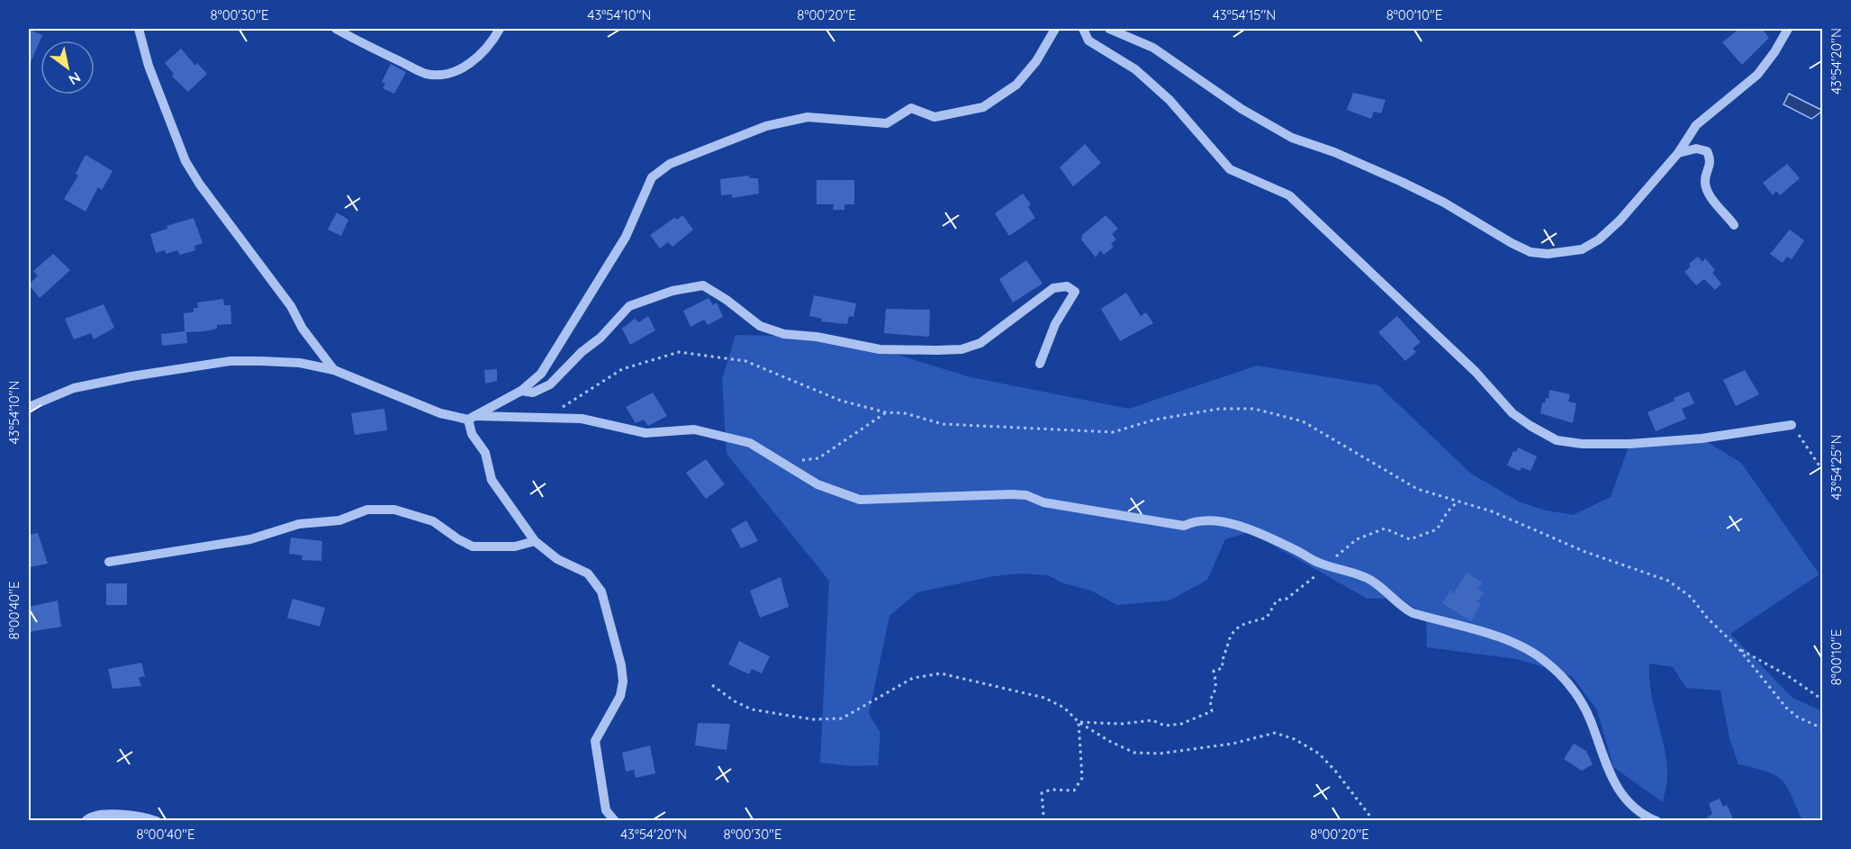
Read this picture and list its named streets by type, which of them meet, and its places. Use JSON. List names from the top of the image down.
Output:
{
  "north": "bottom right",
  "coordinates": [
    "8°00'30\"E",
    "43°54'10\"N",
    "8°00'20\"E",
    "43°54'15\"N",
    "8°00'10\"E",
    "43°54'20\"N",
    "43°54'25\"N",
    "8°00'40\"E"
  ]
}
